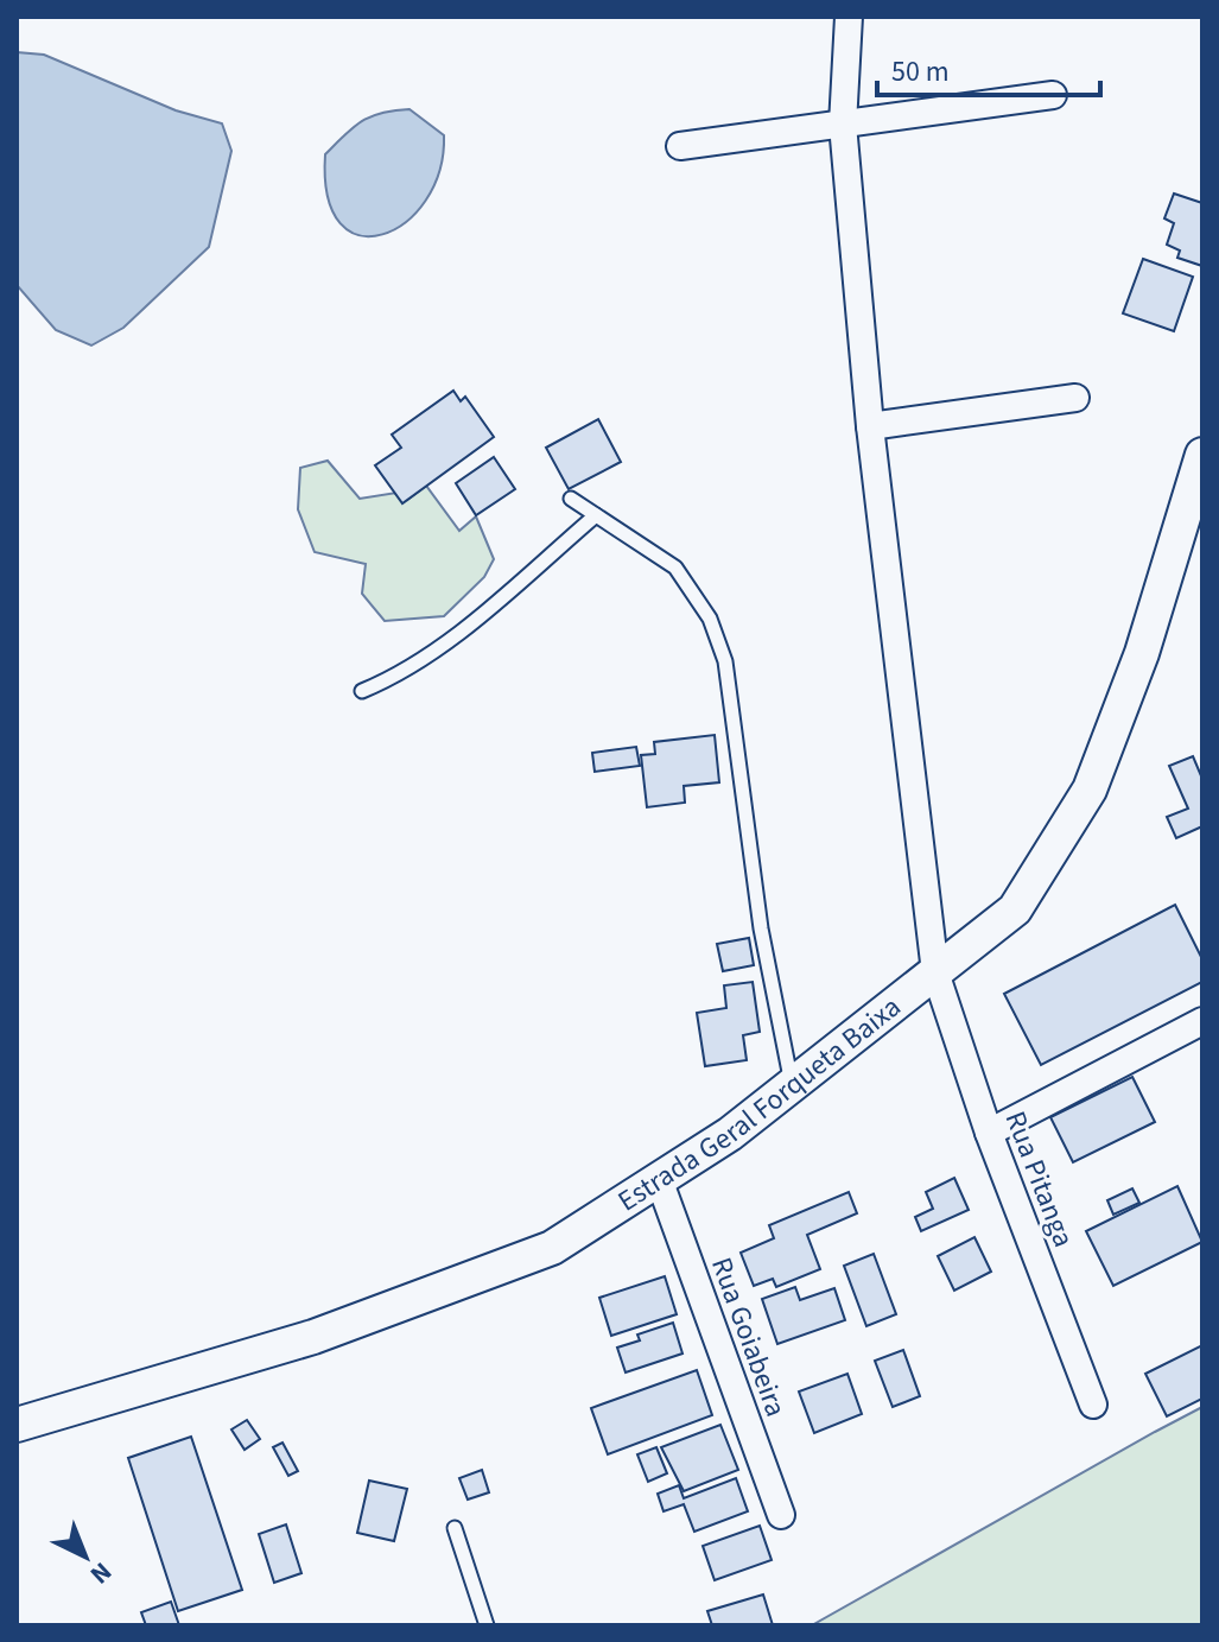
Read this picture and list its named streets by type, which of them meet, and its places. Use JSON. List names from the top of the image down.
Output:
{
  "streets": {
    "street": ["Estrada Geral Forqueta Baixa", "Rua Pitanga", "Rua Goiabeira"]
  },
  "crossings": [
    ["Estrada Geral Forqueta Baixa", "Rua Pitanga"],
    ["Estrada Geral Forqueta Baixa", "Rua Goiabeira"]
  ],
  "scale_bar": "50 m",
  "north": "bottom right"
}
